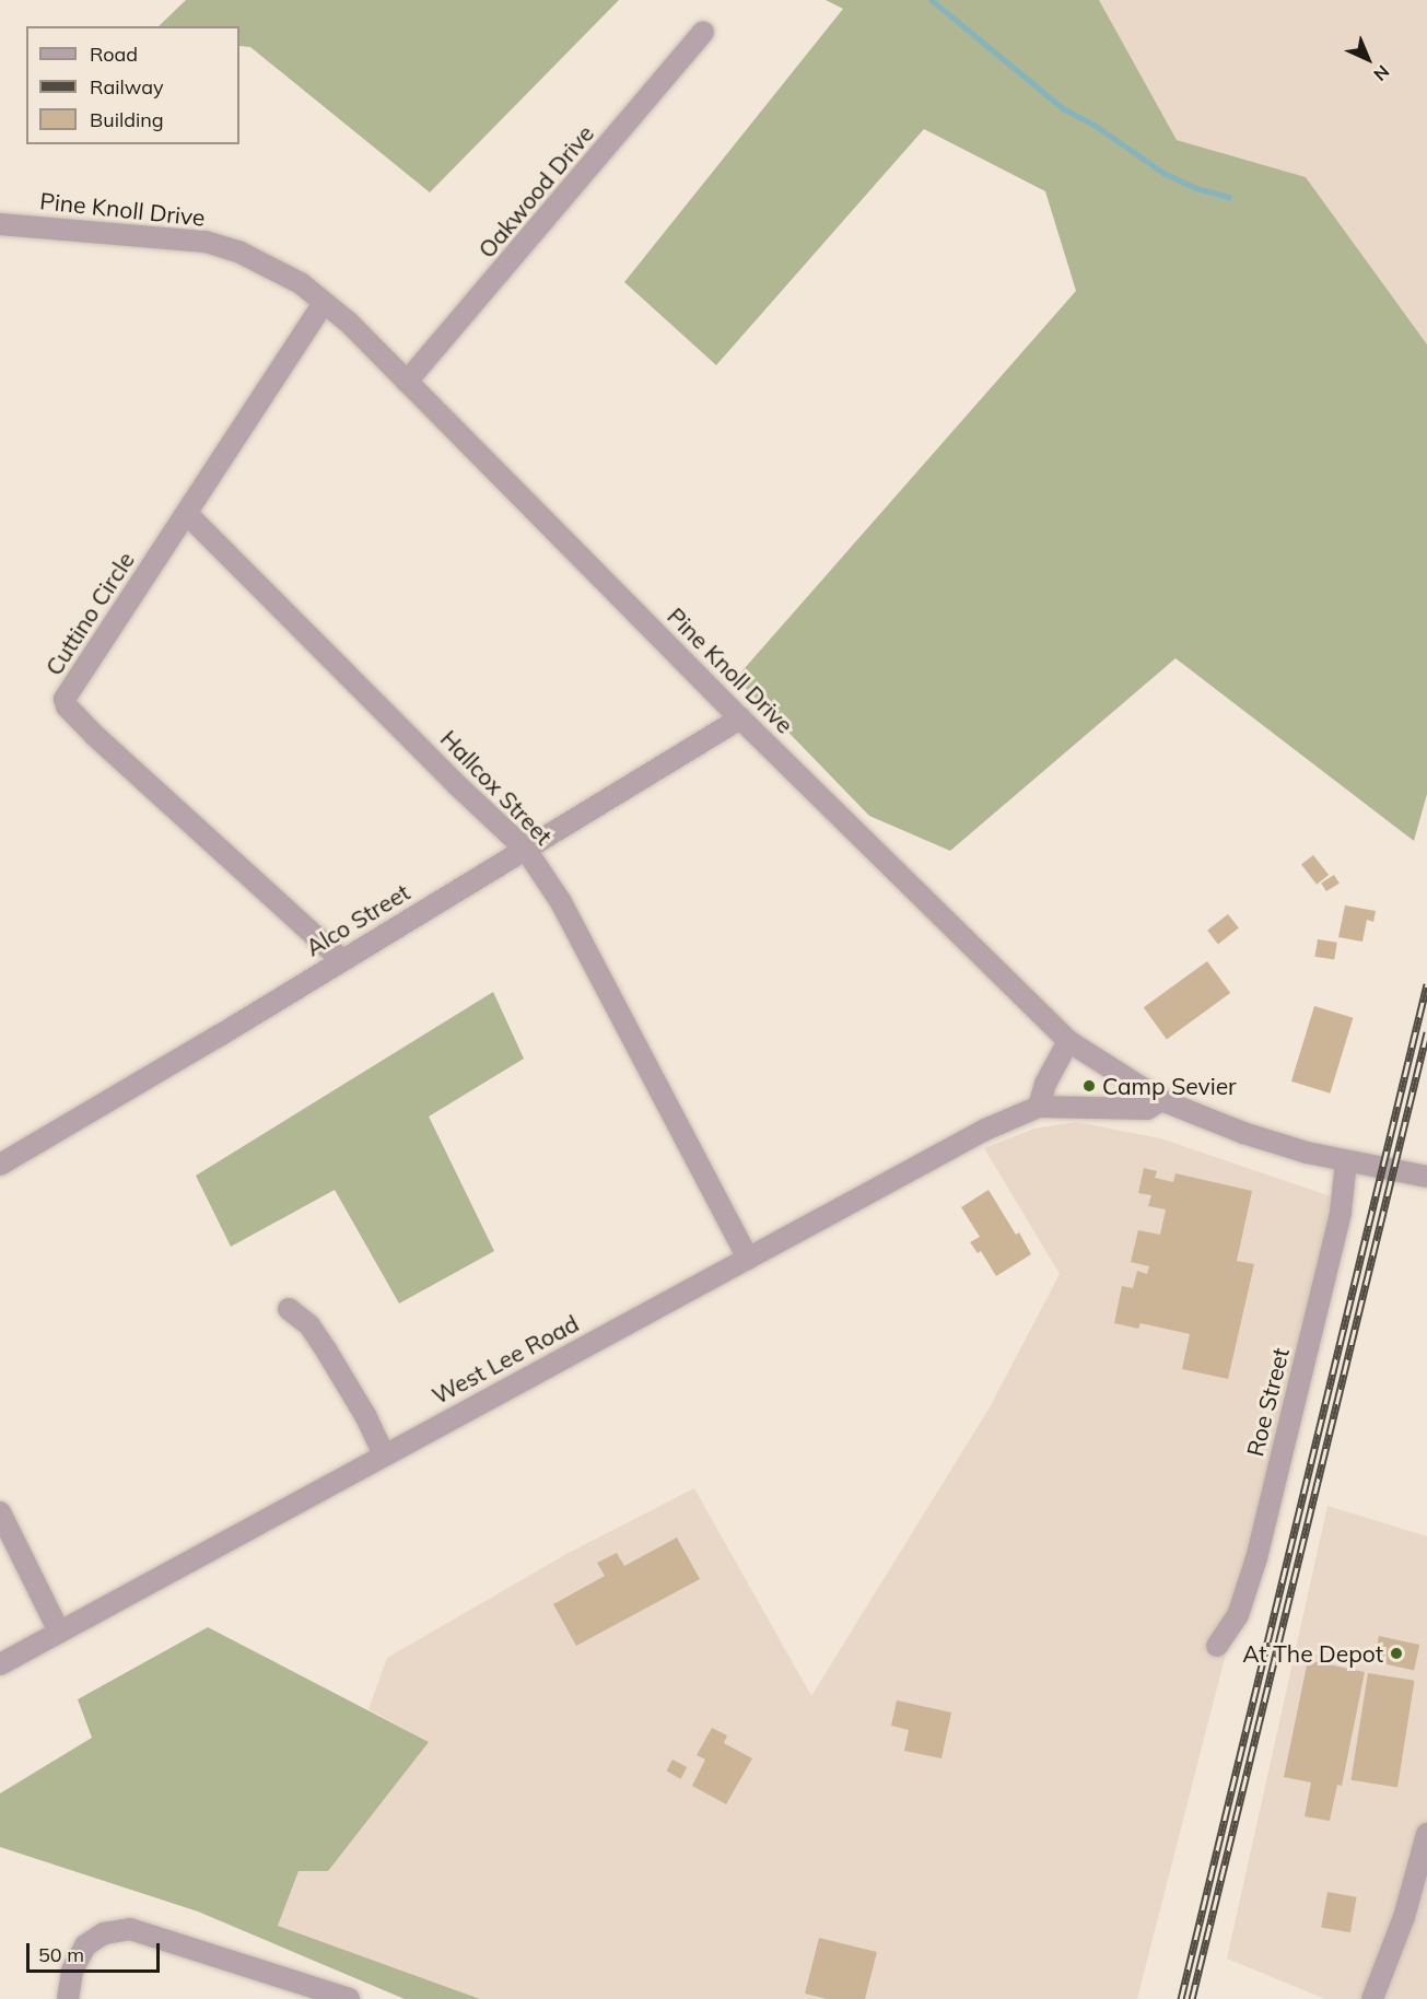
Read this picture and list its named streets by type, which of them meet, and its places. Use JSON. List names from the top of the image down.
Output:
{
  "streets": {
    "street": [
      "Oakwood Drive",
      "Pine Knoll Drive",
      "Cuttino Circle",
      "Hallcox Street",
      "Alco Street",
      "West Lee Road",
      "Roe Street"
    ]
  },
  "crossings": [
    ["Oakwood Drive", "Pine Knoll Drive"],
    ["Pine Knoll Drive", "Cuttino Circle"],
    ["Pine Knoll Drive", "Alco Street"],
    ["Pine Knoll Drive", "West Lee Road"],
    ["Pine Knoll Drive", "Roe Street"],
    ["Cuttino Circle", "Hallcox Street"],
    ["Cuttino Circle", "Alco Street"],
    ["Hallcox Street", "Alco Street"],
    ["Hallcox Street", "West Lee Road"]
  ],
  "places": ["Camp Sevier", "At The Depot"],
  "legend": ["Road", "Railway", "Building"],
  "scale_bar": "50 m",
  "north": "bottom right"
}
